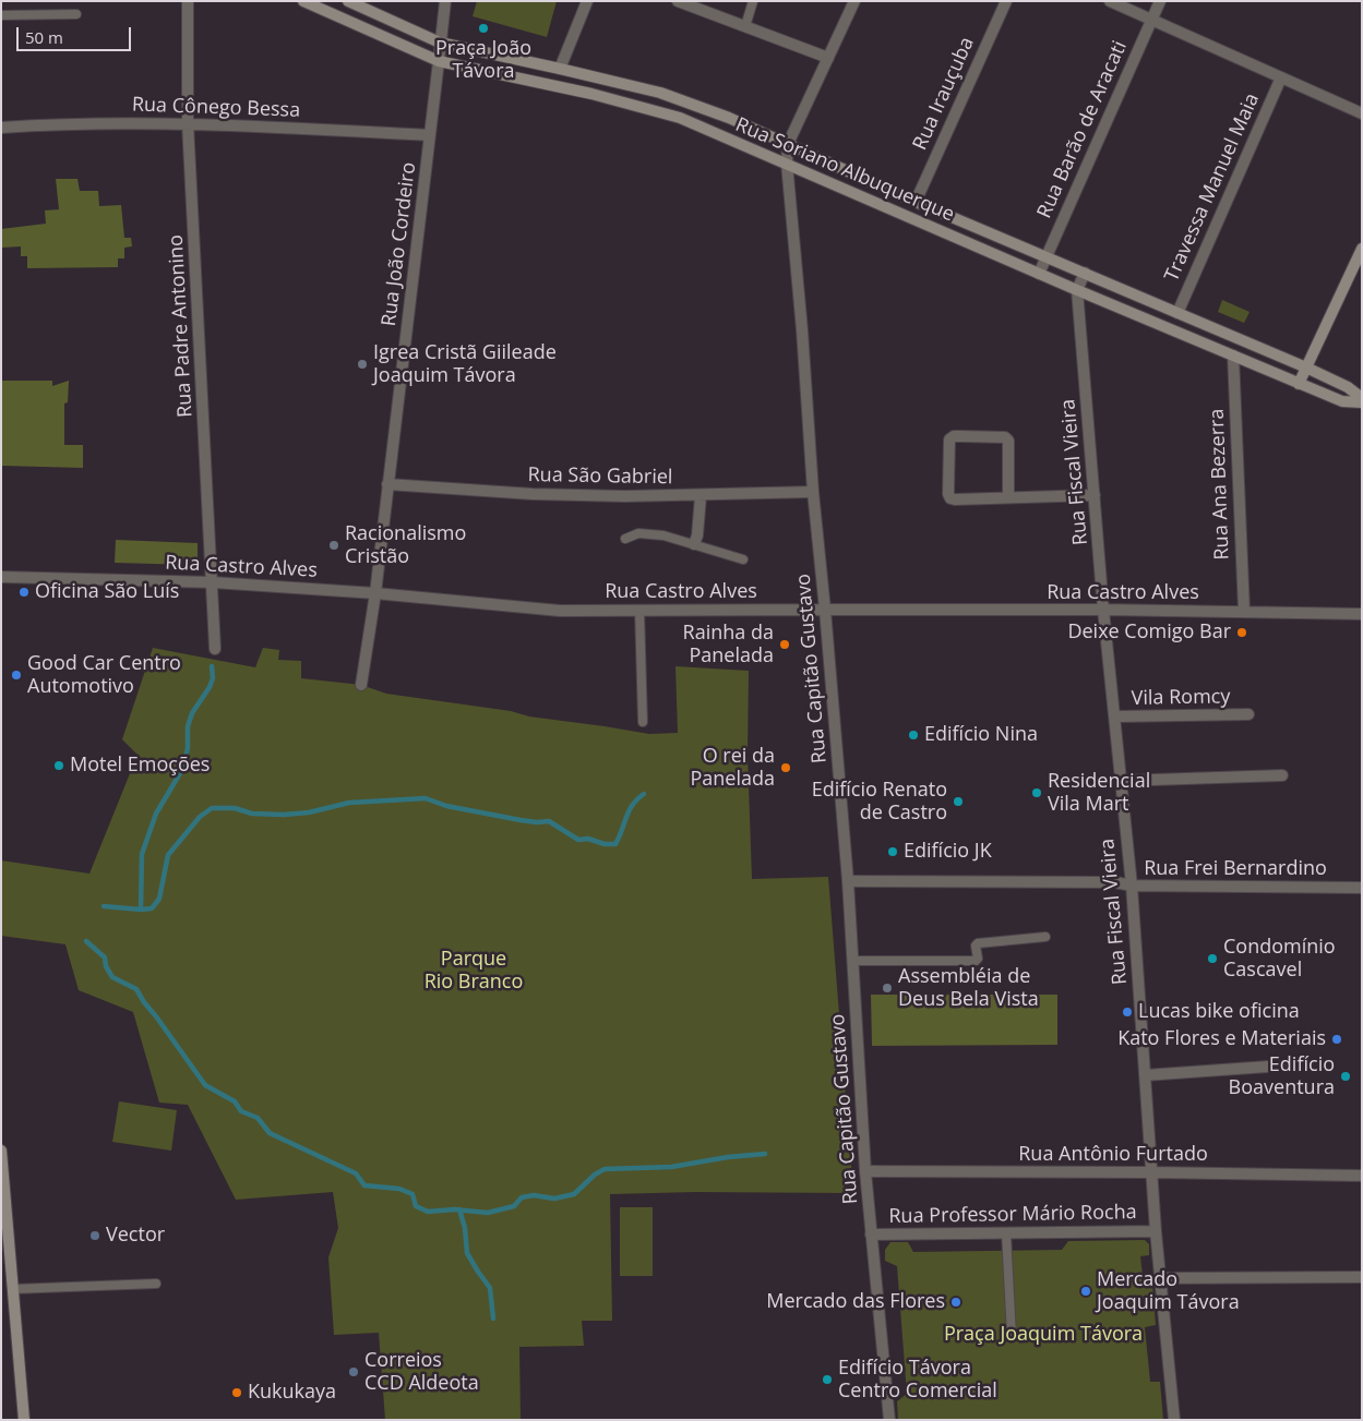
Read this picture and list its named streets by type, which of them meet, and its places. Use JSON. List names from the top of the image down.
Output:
{
  "streets": {
    "main road": ["Rua Soriano Albuquerque"],
    "street": [
      "Rua Irauçuba",
      "Rua Cônego Bessa",
      "Rua Barão de Aracati",
      "Travessa Manuel Maia",
      "Rua João Cordeiro",
      "Rua Padre Antonino",
      "Rua Fiscal Vieira",
      "Rua São Gabriel",
      "Rua Ana Bezerra",
      "Rua Castro Alves",
      "Rua Capitão Gustavo",
      "Vila Romcy",
      "Rua Frei Bernardino",
      "Rua Antônio Furtado",
      "Rua Professor Mário Rocha"
    ]
  },
  "crossings": [
    ["Rua Irauçuba", "Rua Soriano Albuquerque"],
    ["Rua Cônego Bessa", "Rua João Cordeiro"],
    ["Rua Cônego Bessa", "Rua Padre Antonino"],
    ["Rua Barão de Aracati", "Rua Soriano Albuquerque"],
    ["Rua Soriano Albuquerque", "Travessa Manuel Maia"],
    ["Rua Soriano Albuquerque", "Rua João Cordeiro"],
    ["Rua Soriano Albuquerque", "Rua Fiscal Vieira"],
    ["Rua Soriano Albuquerque", "Rua Ana Bezerra"],
    ["Rua Soriano Albuquerque", "Rua Capitão Gustavo"],
    ["Rua João Cordeiro", "Rua São Gabriel"],
    ["Rua João Cordeiro", "Rua Castro Alves"],
    ["Rua Padre Antonino", "Rua Castro Alves"],
    ["Rua Fiscal Vieira", "Rua Castro Alves"],
    ["Rua Fiscal Vieira", "Vila Romcy"],
    ["Rua Fiscal Vieira", "Rua Frei Bernardino"],
    ["Rua Fiscal Vieira", "Rua Antônio Furtado"],
    ["Rua Fiscal Vieira", "Rua Professor Mário Rocha"],
    ["Rua São Gabriel", "Rua Capitão Gustavo"],
    ["Rua Ana Bezerra", "Rua Castro Alves"],
    ["Rua Castro Alves", "Rua Capitão Gustavo"],
    ["Rua Capitão Gustavo", "Rua Frei Bernardino"],
    ["Rua Capitão Gustavo", "Rua Antônio Furtado"],
    ["Rua Capitão Gustavo", "Rua Professor Mário Rocha"]
  ],
  "parks": ["Parque Rio Branco", "Praça Joaquim Távora"],
  "places": [
    "Praça João Távora",
    "Igrea Cristã Giileade Joaquim Távora",
    "Racionalismo Cristão",
    "Oficina São Luís",
    "Deixe Comigo Bar",
    "Rainha da Panelada",
    "Good Car Centro Automotivo",
    "Edifício Nina",
    "Motel Emoções",
    "O rei da Panelada",
    "Residencial Vila Mart",
    "Edifício Renato de Castro",
    "Edifício JK",
    "Condomínio Cascavel",
    "Assembléia de Deus Bela Vista",
    "Lucas bike oficina",
    "Kato Flores e Materiais",
    "Edifício Boaventura",
    "Vector",
    "Mercado Joaquim Távora",
    "Mercado das Flores",
    "Correios CCD Aldeota",
    "Edifício Távora Centro Comercial",
    "Kukukaya"
  ],
  "scale_bar": "50 m"
}
